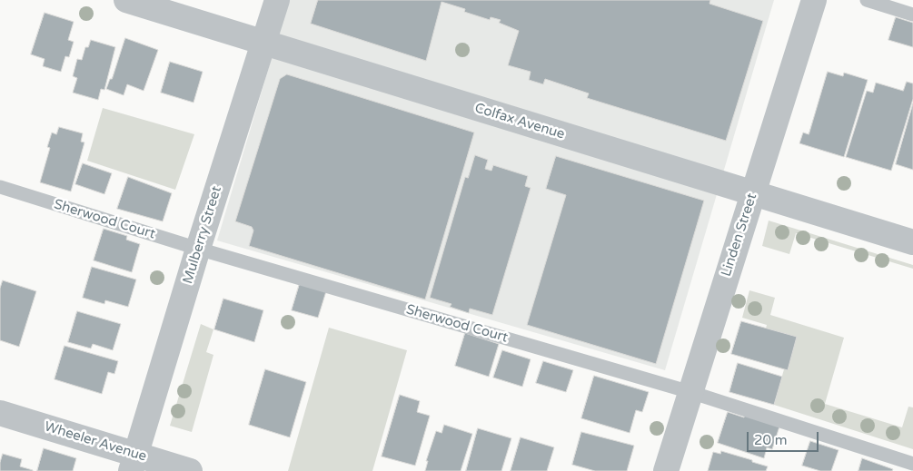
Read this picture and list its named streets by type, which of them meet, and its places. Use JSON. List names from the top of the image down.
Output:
{
  "streets": {
    "street": [
      "Colfax Avenue",
      "Mulberry Street",
      "Linden Street",
      "Wheeler Avenue"
    ],
    "lane": ["Sherwood Court"]
  },
  "crossings": [
    ["Colfax Avenue", "Mulberry Street"],
    ["Colfax Avenue", "Linden Street"],
    ["Sherwood Court", "Mulberry Street"],
    ["Sherwood Court", "Linden Street"],
    ["Mulberry Street", "Wheeler Avenue"]
  ],
  "scale_bar": "20 m"
}
